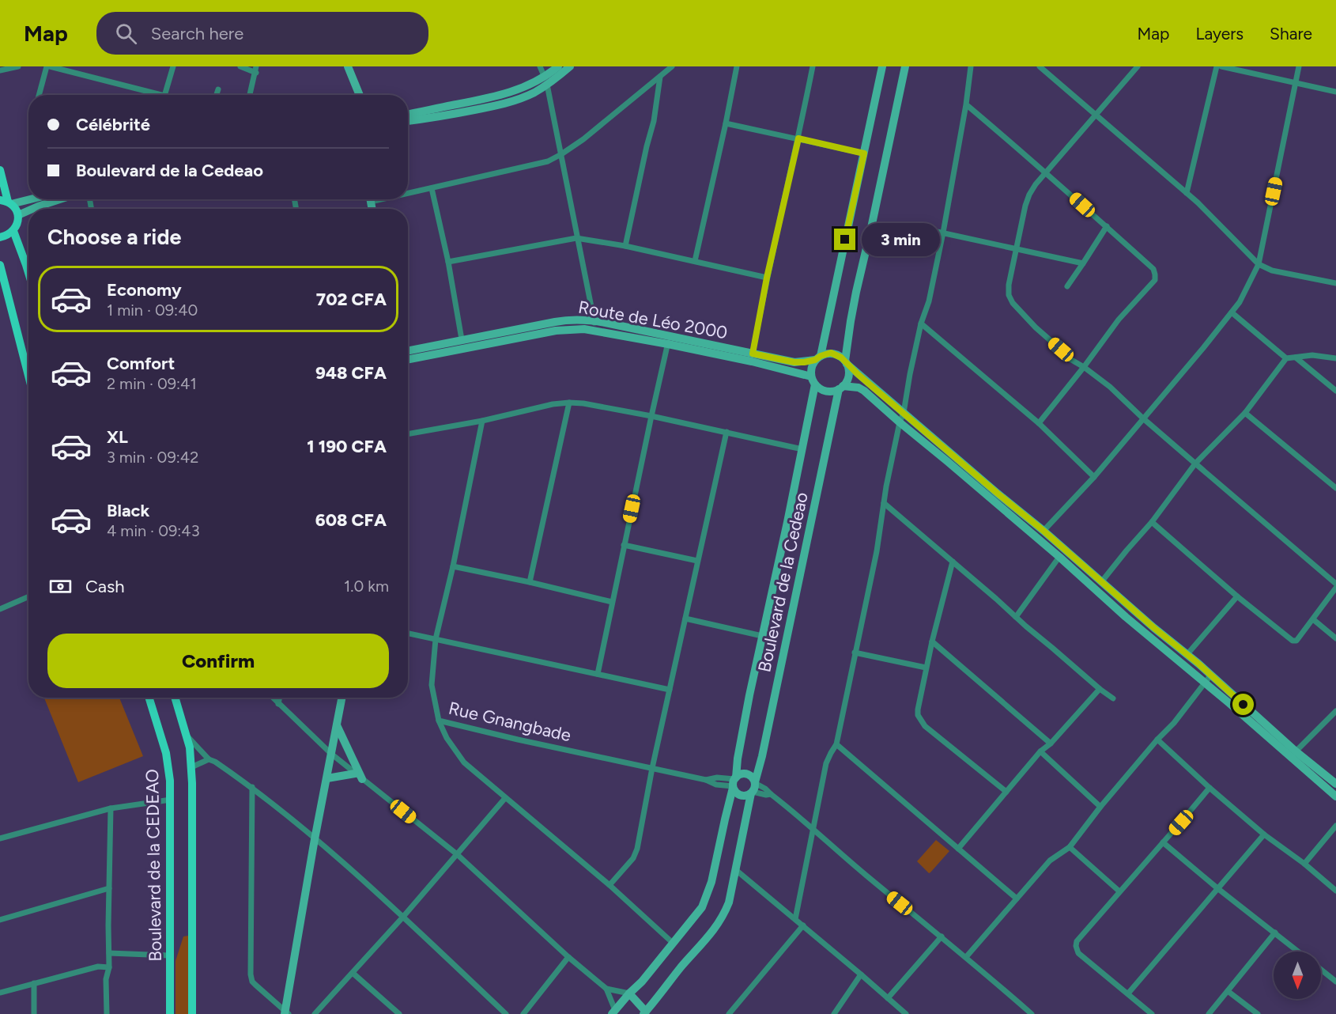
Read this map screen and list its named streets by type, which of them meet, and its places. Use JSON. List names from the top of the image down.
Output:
{
  "streets": {
    "main road": ["Boulevard de la CEDEAO"],
    "street": ["Route de Léo 2000", "Boulevard de la Cedeao", "Rue Gnangbade"]
  },
  "crossings": [
    ["Route de Léo 2000", "Boulevard de la Cedeao"],
    ["Boulevard de la Cedeao", "Rue Gnangbade"]
  ],
  "north": "bottom",
  "page": {
    "header": "Map",
    "search": "Search here",
    "nav": ["Map", "Layers", "Share"],
    "banner": ["Célébrité", "Boulevard de la Cedeao"],
    "heading": "Choose a ride",
    "bubble": "3 min",
    "list": [
      {
        "name": "Economy",
        "note": "1 min · 09:40",
        "value": "702 CFA"
      },
      {
        "name": "Comfort",
        "note": "2 min · 09:41",
        "value": "948 CFA"
      },
      {
        "name": "XL",
        "note": "3 min · 09:42",
        "value": "1 190 CFA"
      },
      {
        "name": "Black",
        "note": "4 min · 09:43",
        "value": "608 CFA"
      }
    ],
    "pay": ["Cash", "1.0 km"],
    "buttons": "Confirm"
  }
}
